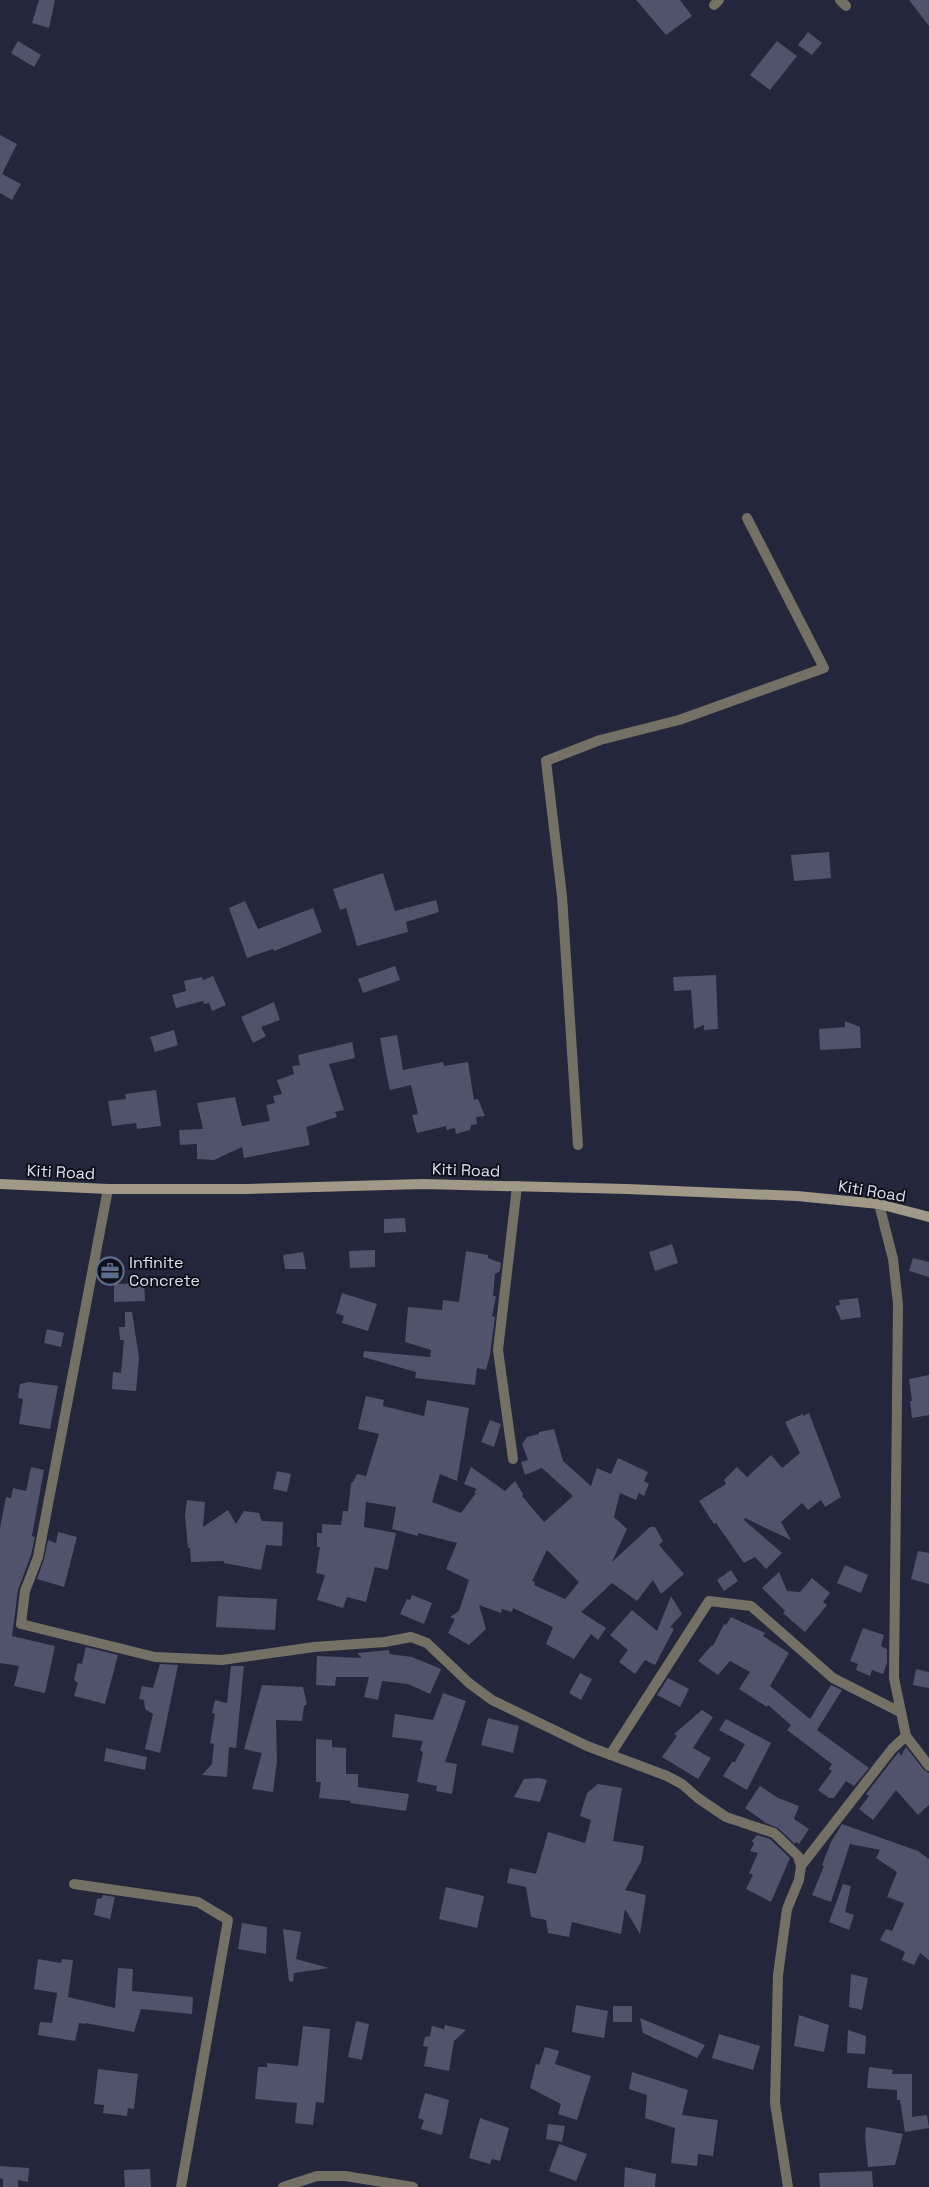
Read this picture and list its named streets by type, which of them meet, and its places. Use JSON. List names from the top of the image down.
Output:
{
  "streets": {
    "street": ["Kiti Road"]
  },
  "places": {
    "office": ["Infinite Concrete"]
  }
}
